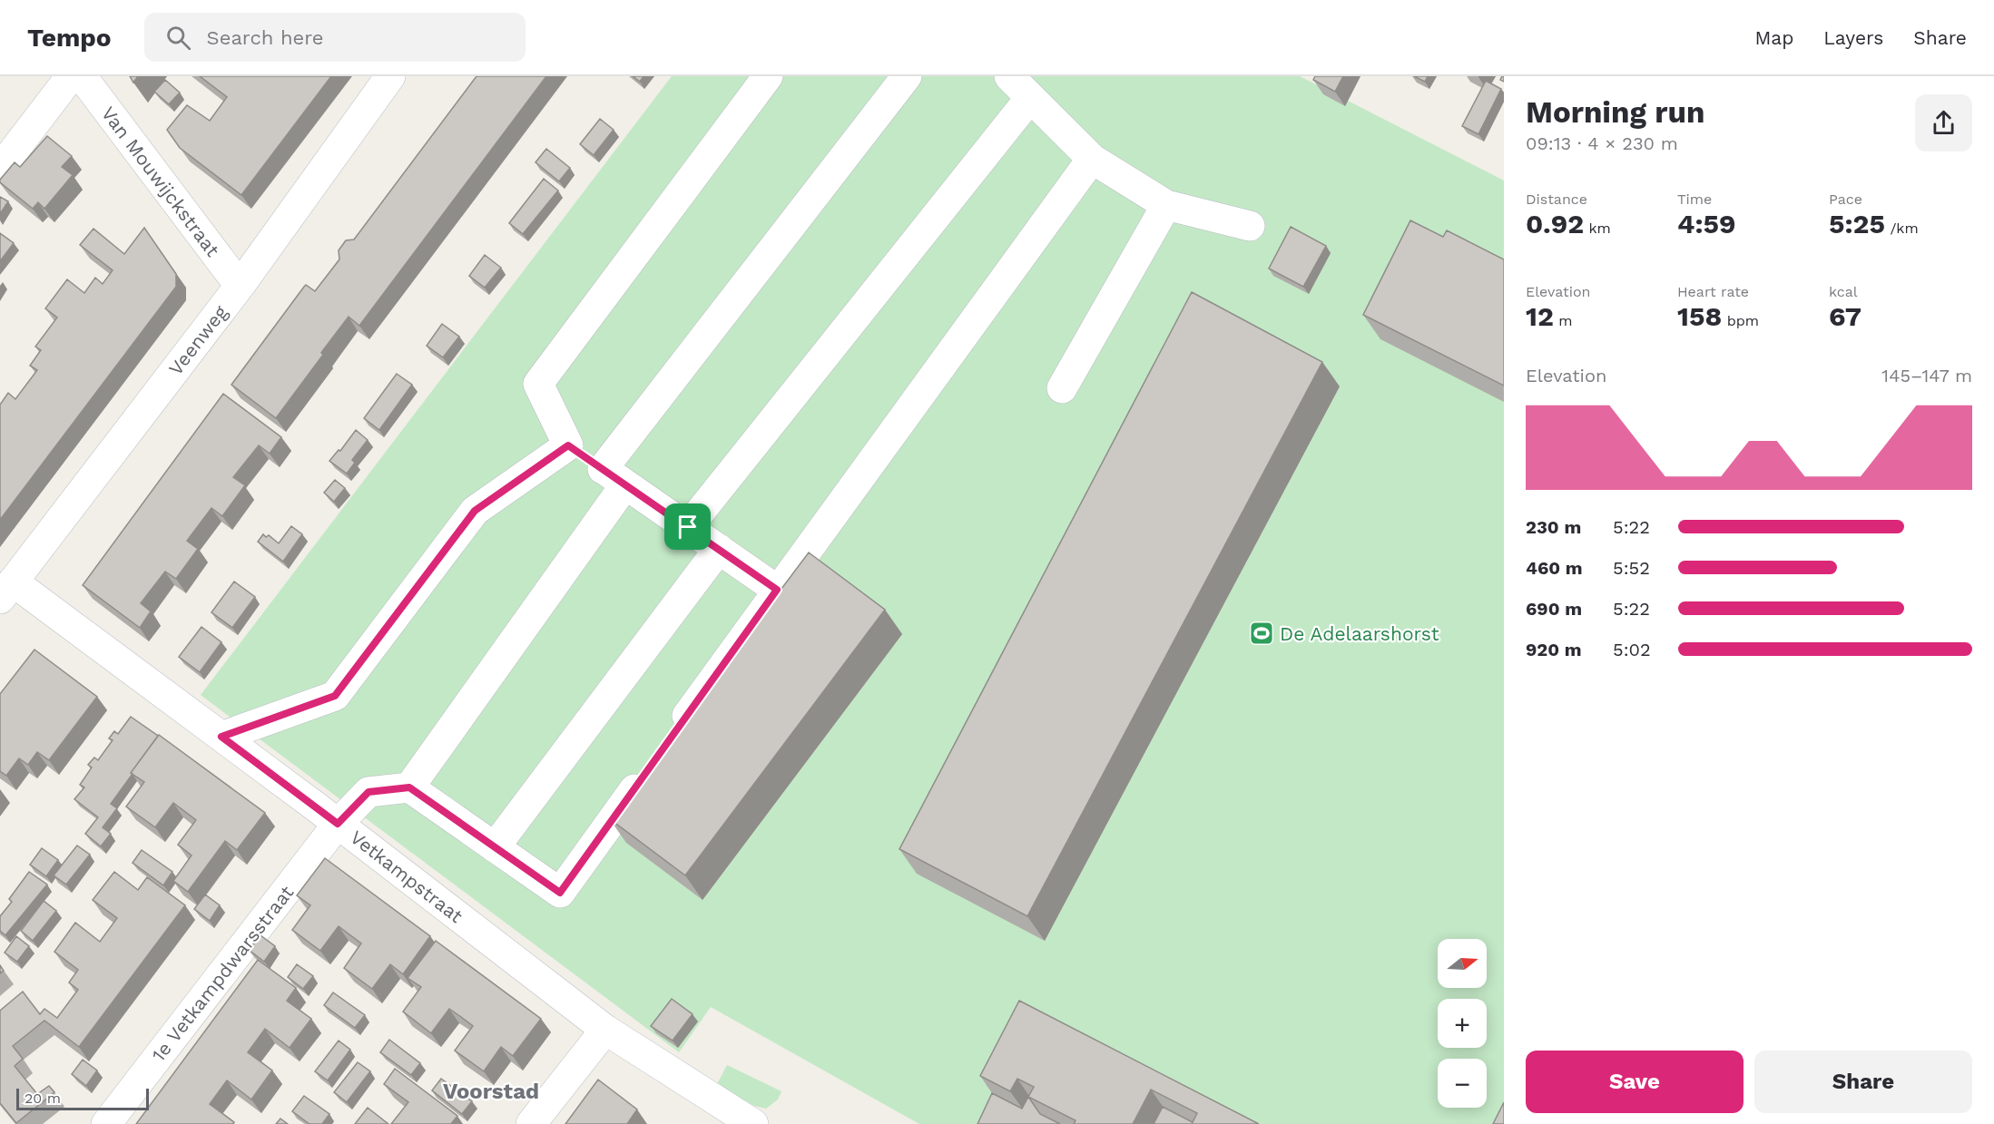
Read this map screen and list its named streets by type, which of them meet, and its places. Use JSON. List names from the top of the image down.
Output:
{
  "streets": {
    "street": [
      "Van Mouwijckstraat",
      "Veenweg",
      "Vetkampstraat",
      "1e Vetkampdwarsstraat"
    ]
  },
  "crossings": [
    ["Van Mouwijckstraat", "Veenweg"],
    ["Veenweg", "Vetkampstraat"],
    ["Vetkampstraat", "1e Vetkampdwarsstraat"]
  ],
  "districts": ["Voorstad"],
  "places": {
    "sports": ["De Adelaarshorst"]
  },
  "scale_bar": "20 m",
  "north": "right",
  "page": {
    "header": "Tempo",
    "search": "Search here",
    "nav": ["Map", "Layers", "Share"],
    "heading": ["Morning run", "09:13 · 4 × 230 m"],
    "stats": [
      ["Distance", "0.92 km"],
      ["Time", "4:59"],
      ["Pace", "5:25 /km"],
      ["Elevation", "12 m"],
      ["Heart rate", "158 bpm"],
      ["kcal", "67"]
    ],
    "chart": ["Elevation", "145–147 m"],
    "list": [
      {
        "name": "230 m",
        "note": "5:22"
      },
      {
        "name": "460 m",
        "note": "5:52"
      },
      {
        "name": "690 m",
        "note": "5:22"
      },
      {
        "name": "920 m",
        "note": "5:02"
      }
    ],
    "map_buttons": ["+", "−"],
    "buttons": ["Save", "Share"],
    "scale": "20 m"
  }
}
